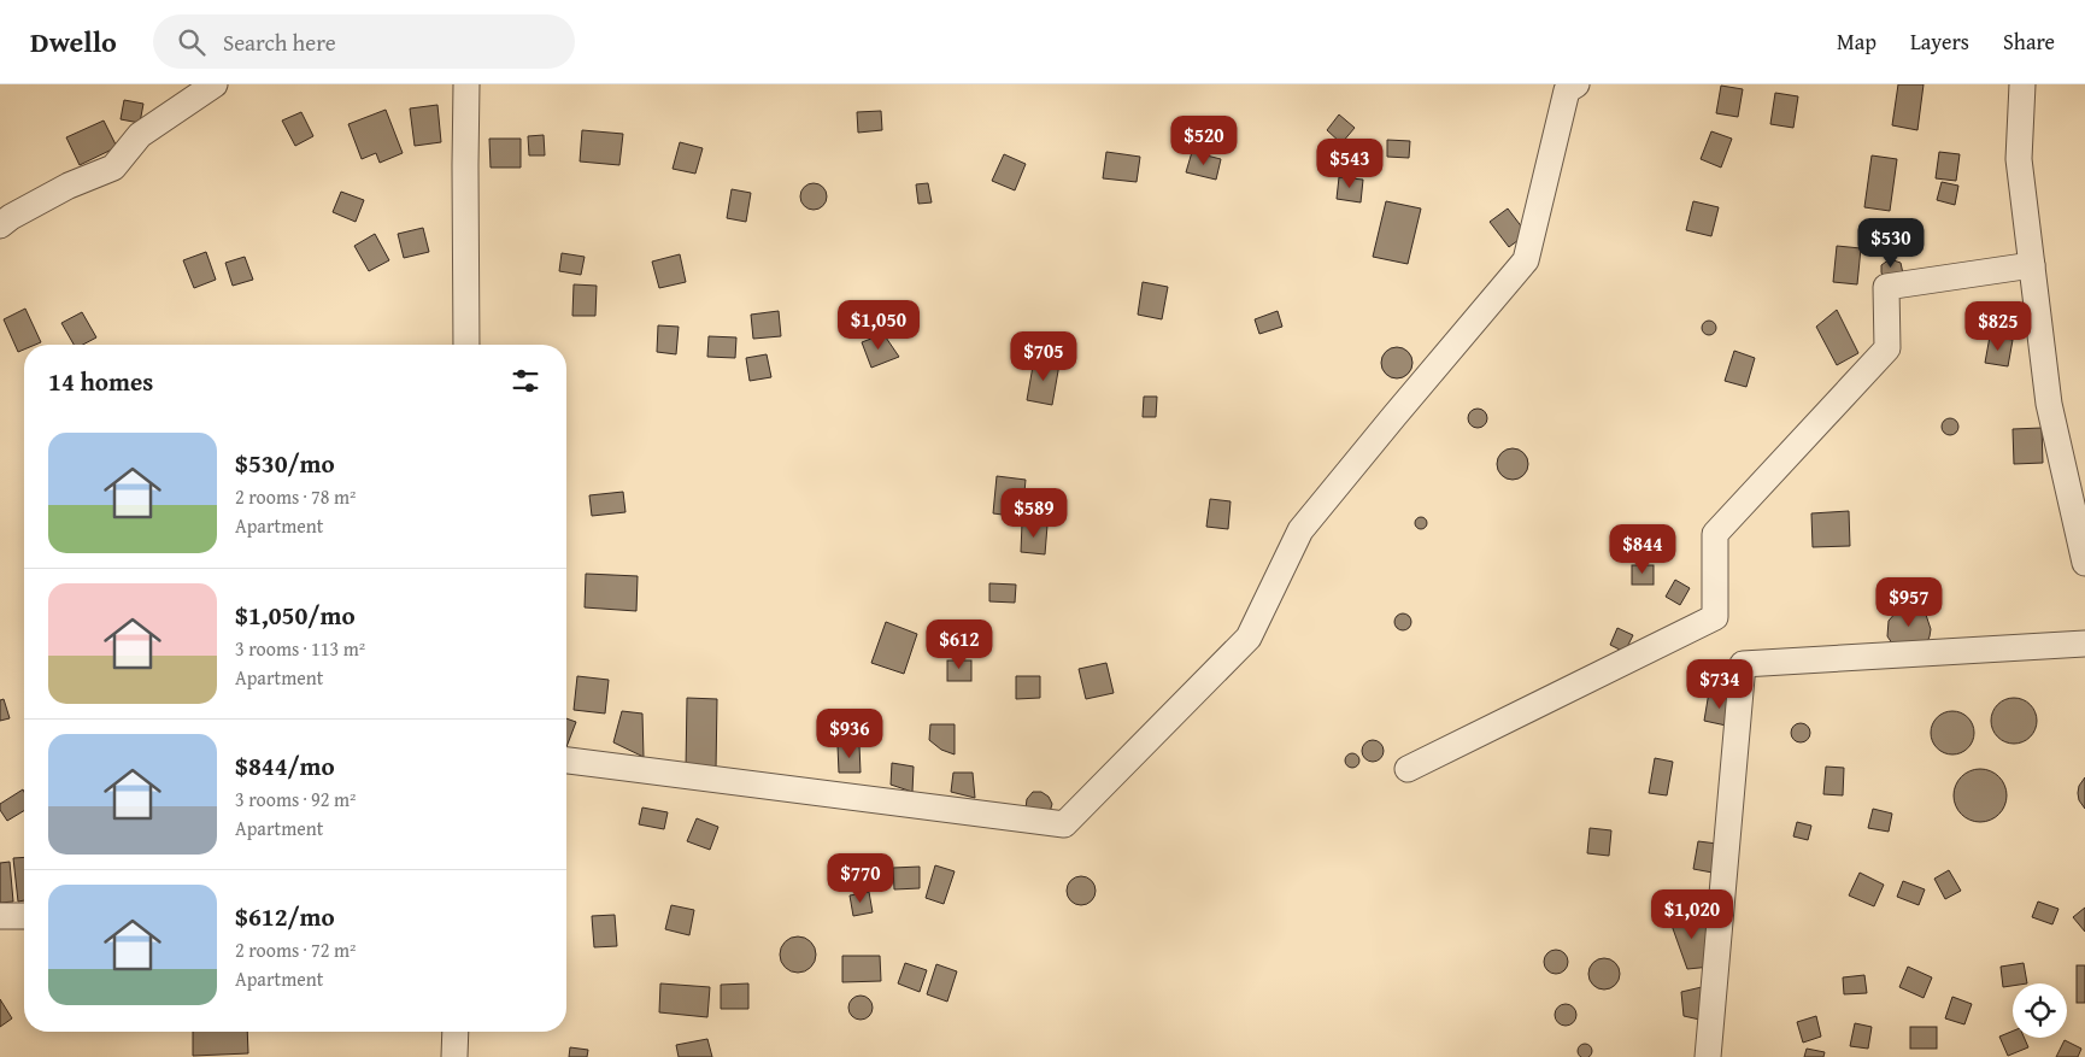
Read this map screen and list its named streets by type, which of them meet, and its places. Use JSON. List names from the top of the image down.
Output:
{
  "page": {
    "header": "Dwello",
    "search": "Search here",
    "nav": ["Map", "Layers", "Share"],
    "price": [
      "$520",
      "$543",
      "$530",
      "$1,050",
      "$825",
      "$705",
      "$589",
      "$844",
      "$957",
      "$612",
      "$734",
      "$936",
      "$770",
      "$1,020"
    ],
    "heading": "14 homes",
    "list": [
      {
        "name": "$530/mo",
        "note": "2 rooms · 78 m² · Apartment"
      },
      {
        "name": "$1,050/mo",
        "note": "3 rooms · 113 m² · Apartment"
      },
      {
        "name": "$844/mo",
        "note": "3 rooms · 92 m² · Apartment"
      },
      {
        "name": "$612/mo",
        "note": "2 rooms · 72 m² · Apartment"
      }
    ]
  }
}
